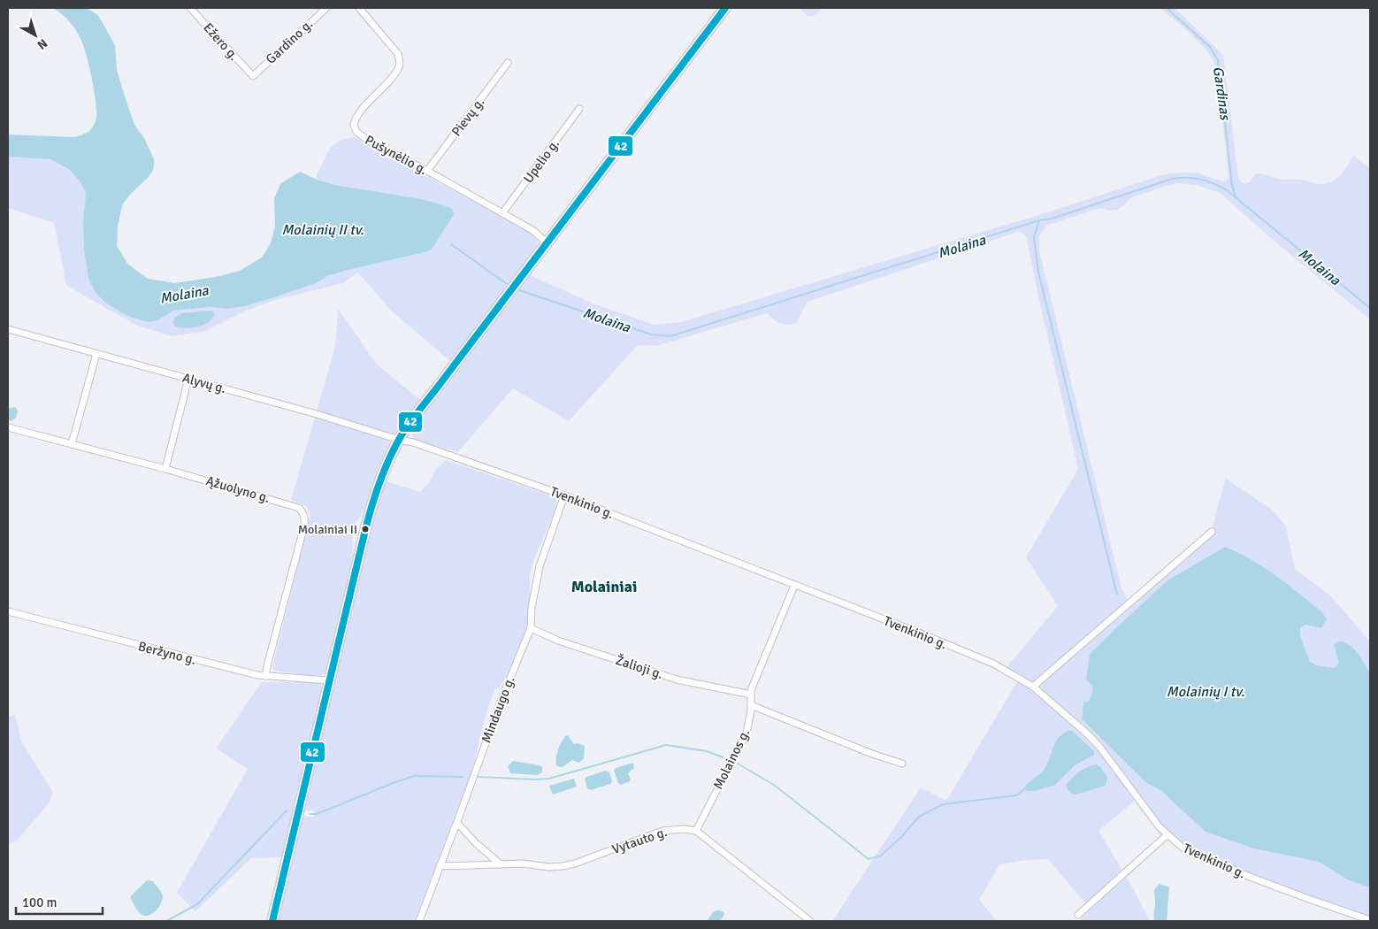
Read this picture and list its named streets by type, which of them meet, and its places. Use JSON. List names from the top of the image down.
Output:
{
  "streets": {
    "street": [
      "Ežero g.",
      "Gardino g.",
      "Pievų g.",
      "Pušynėlio g.",
      "Upelio g.",
      "Alyvų g.",
      "Ąžuolyno g.",
      "Tvenkinio g.",
      "Beržyno g.",
      "Žalioji g.",
      "Mindaugo g.",
      "Molainos g.",
      "Vytauto g."
    ]
  },
  "crossings": [
    ["Ežero g.", "Gardino g."],
    ["Pievų g.", "Pušynėlio g."],
    ["Pušynėlio g.", "Upelio g."],
    ["Alyvų g.", "Tvenkinio g."],
    ["Ąžuolyno g.", "Beržyno g."],
    ["Tvenkinio g.", "Mindaugo g."],
    ["Tvenkinio g.", "Molainos g."],
    ["Žalioji g.", "Mindaugo g."],
    ["Žalioji g.", "Molainos g."],
    ["Mindaugo g.", "Vytauto g."],
    ["Molainos g.", "Vytauto g."]
  ],
  "districts": ["Molainiai"],
  "water": [
    "Gardinas",
    "Molainių II tv.",
    "Molaina",
    "Molainių I tv."
  ],
  "places": ["Molainiai II"],
  "lines": ["transit line 42"],
  "scale_bar": "100 m",
  "north": "bottom right"
}
